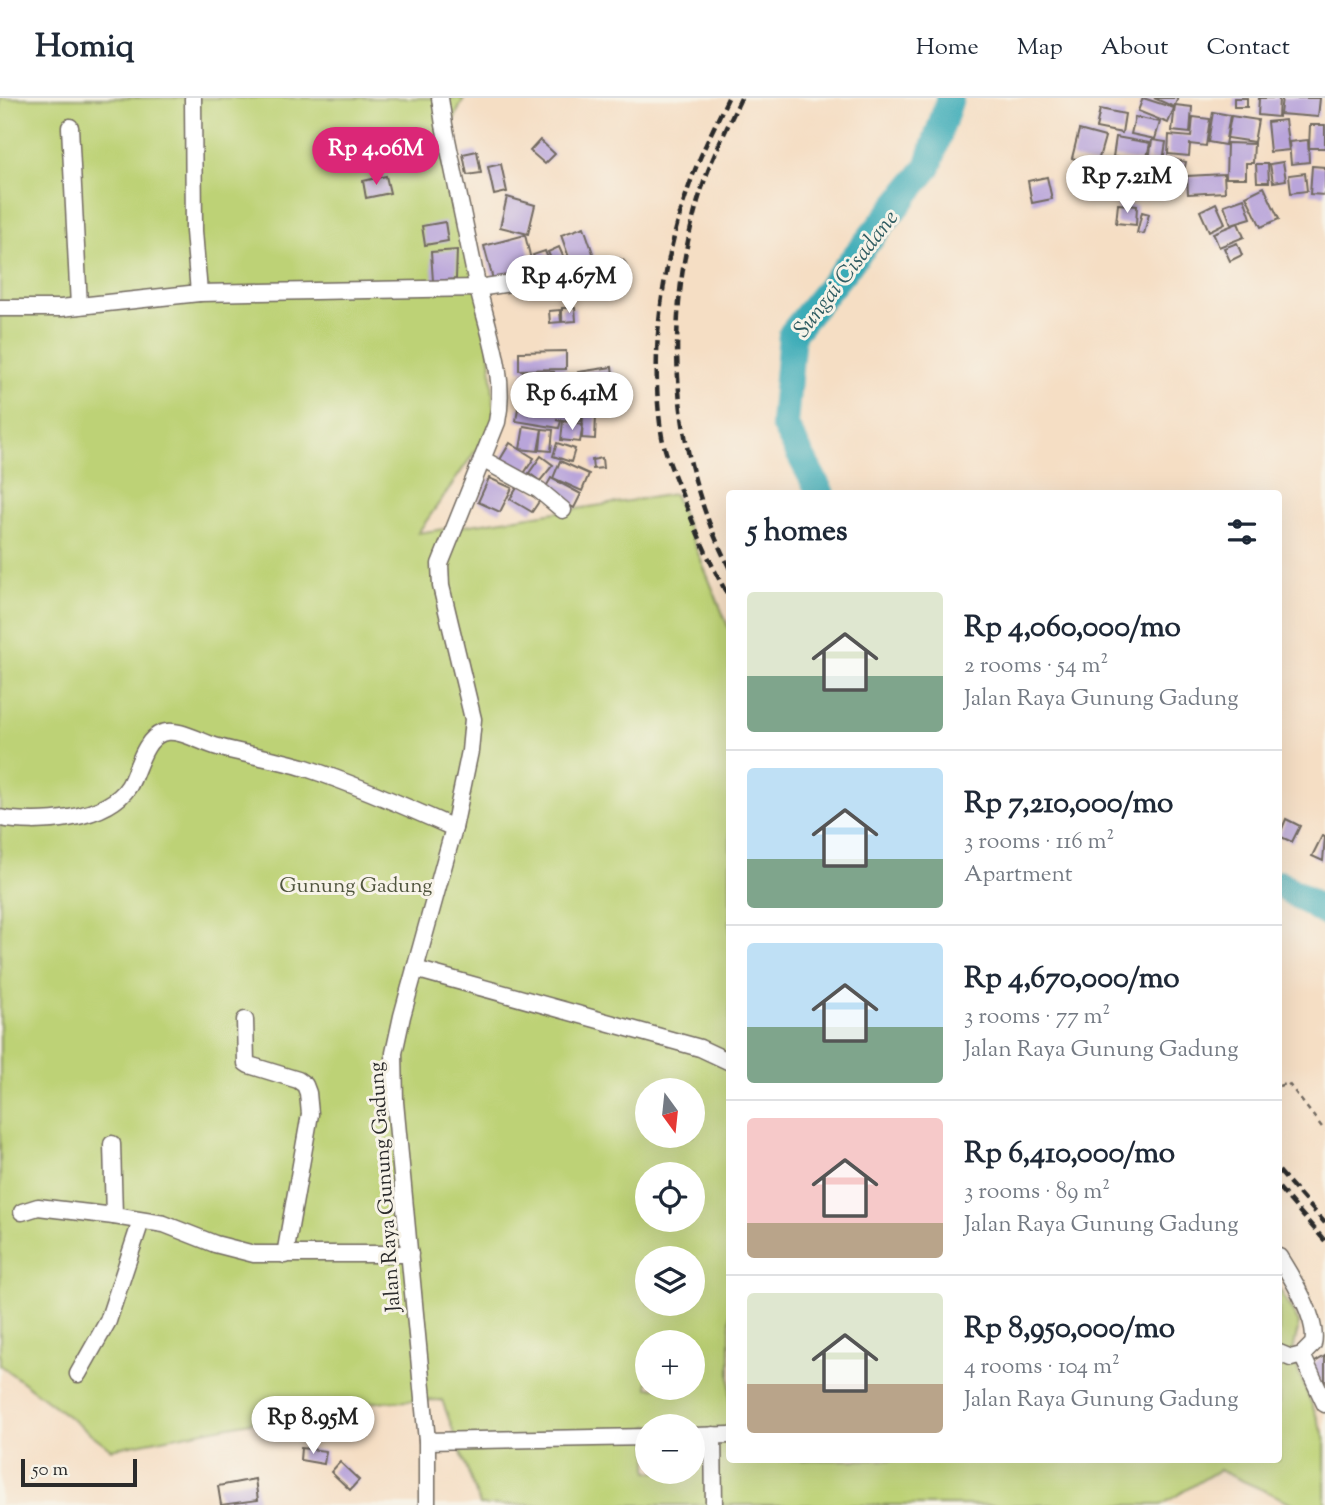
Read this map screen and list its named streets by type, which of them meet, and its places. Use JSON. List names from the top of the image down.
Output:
{
  "streets": {
    "street": ["Jalan Raya Gunung Gadung"]
  },
  "water": ["Sungai Cisadane"],
  "parks": ["Gunung Gadung"],
  "scale_bar": "50 m",
  "north": "bottom",
  "page": {
    "header": "Homiq",
    "nav": [
      "Home",
      "Map",
      "About",
      "Contact"
    ],
    "price": [
      "Rp 4.06M",
      "Rp 7.21M",
      "Rp 4.67M",
      "Rp 6.41M",
      "Rp 8.95M"
    ],
    "heading": "5 homes",
    "list": [
      {
        "name": "Rp 4,060,000/mo",
        "note": "2 rooms · 54 m² · Jalan Raya Gunung Gadung"
      },
      {
        "name": "Rp 7,210,000/mo",
        "note": "3 rooms · 116 m² · Apartment"
      },
      {
        "name": "Rp 4,670,000/mo",
        "note": "3 rooms · 77 m² · Jalan Raya Gunung Gadung"
      },
      {
        "name": "Rp 6,410,000/mo",
        "note": "3 rooms · 89 m² · Jalan Raya Gunung Gadung"
      },
      {
        "name": "Rp 8,950,000/mo",
        "note": "4 rooms · 104 m² · Jalan Raya Gunung Gadung"
      }
    ],
    "map_buttons": ["+", "−"],
    "scale": "50 m"
  }
}
